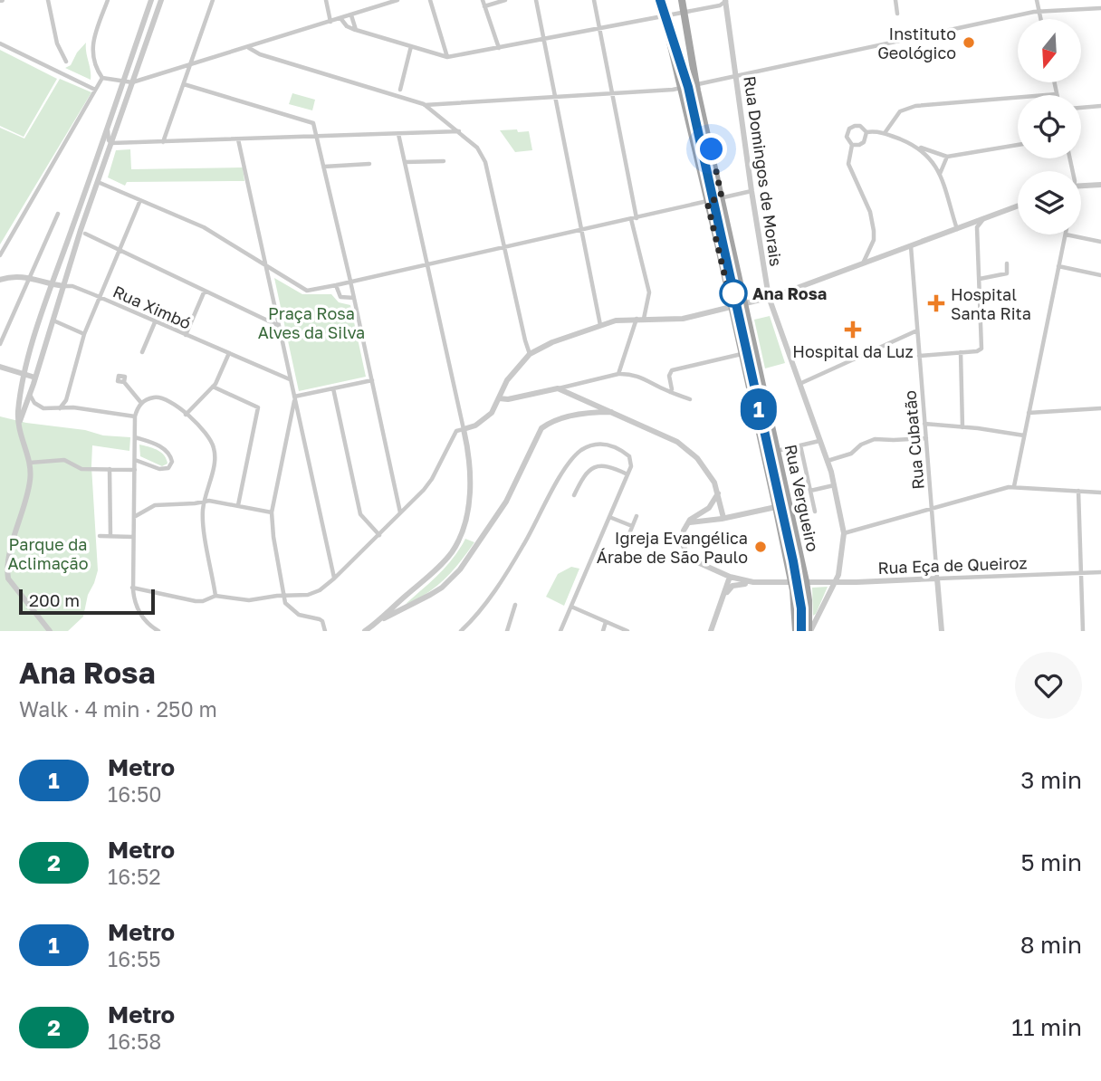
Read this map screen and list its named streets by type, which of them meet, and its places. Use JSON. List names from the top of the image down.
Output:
{
  "streets": {
    "main road": ["Rua Vergueiro"],
    "street": [
      "Rua Domingos de Morais",
      "Rua Ximbó",
      "Rua Cubatão",
      "Rua Eça de Queiroz"
    ]
  },
  "crossings": [
    ["Rua Domingos de Morais", "Rua Vergueiro"],
    ["Rua Domingos de Morais", "Rua Eça de Queiroz"],
    ["Rua Cubatão", "Rua Eça de Queiroz"],
    ["Rua Vergueiro", "Rua Eça de Queiroz"]
  ],
  "parks": ["Praça Rosa Alves da Silva", "Parque da Aclimação"],
  "places": {
    "other": ["Instituto Geológico", "Ana Rosa", "Igreja Evangélica Árabe de São Paulo"],
    "health": ["Hospital Santa Rita", "Hospital da Luz"]
  },
  "lines": ["metro line 1"],
  "scale_bar": "200 m",
  "north": "bottom",
  "page": {
    "on_map": "1",
    "scale": "200 m",
    "heading": ["Ana Rosa", "Walk · 4 min · 250 m"],
    "list": [
      {
        "mark": "1",
        "name": "Metro",
        "note": "16:50",
        "value": "3 min"
      },
      {
        "mark": "2",
        "name": "Metro",
        "note": "16:52",
        "value": "5 min"
      },
      {
        "mark": "1",
        "name": "Metro",
        "note": "16:55",
        "value": "8 min"
      },
      {
        "mark": "2",
        "name": "Metro",
        "note": "16:58",
        "value": "11 min"
      }
    ]
  }
}
